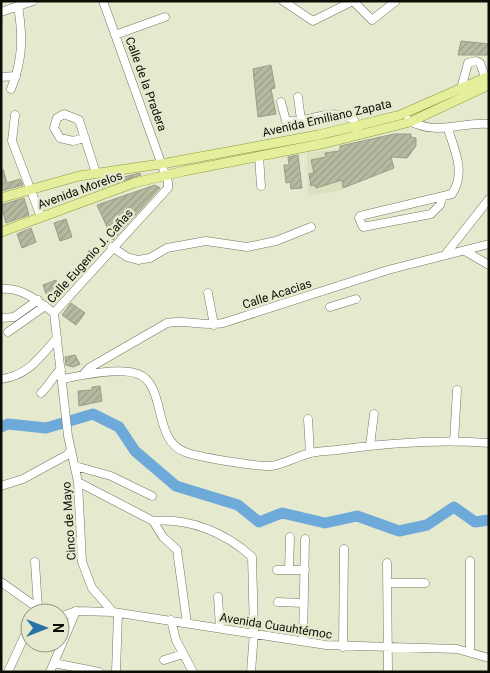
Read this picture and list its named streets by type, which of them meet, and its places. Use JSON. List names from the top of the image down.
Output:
{
  "streets": {
    "main road": ["Avenida Emiliano Zapata", "Avenida Morelos"],
    "street": [
      "Calle de la Pradera",
      "Calle Eugenio J. Cañas",
      "Calle Acacias",
      "Cinco de Mayo",
      "Avenida Cuauhtémoc"
    ]
  },
  "crossings": [
    ["Calle de la Pradera", "Avenida Emiliano Zapata"],
    ["Calle de la Pradera", "Avenida Morelos"],
    ["Calle de la Pradera", "Calle Eugenio J. Cañas"],
    ["Avenida Emiliano Zapata", "Avenida Morelos"],
    ["Avenida Emiliano Zapata", "Calle Eugenio J. Cañas"],
    ["Avenida Morelos", "Calle Eugenio J. Cañas"],
    ["Calle Eugenio J. Cañas", "Cinco de Mayo"],
    ["Cinco de Mayo", "Avenida Cuauhtémoc"]
  ],
  "north": "right"
}
